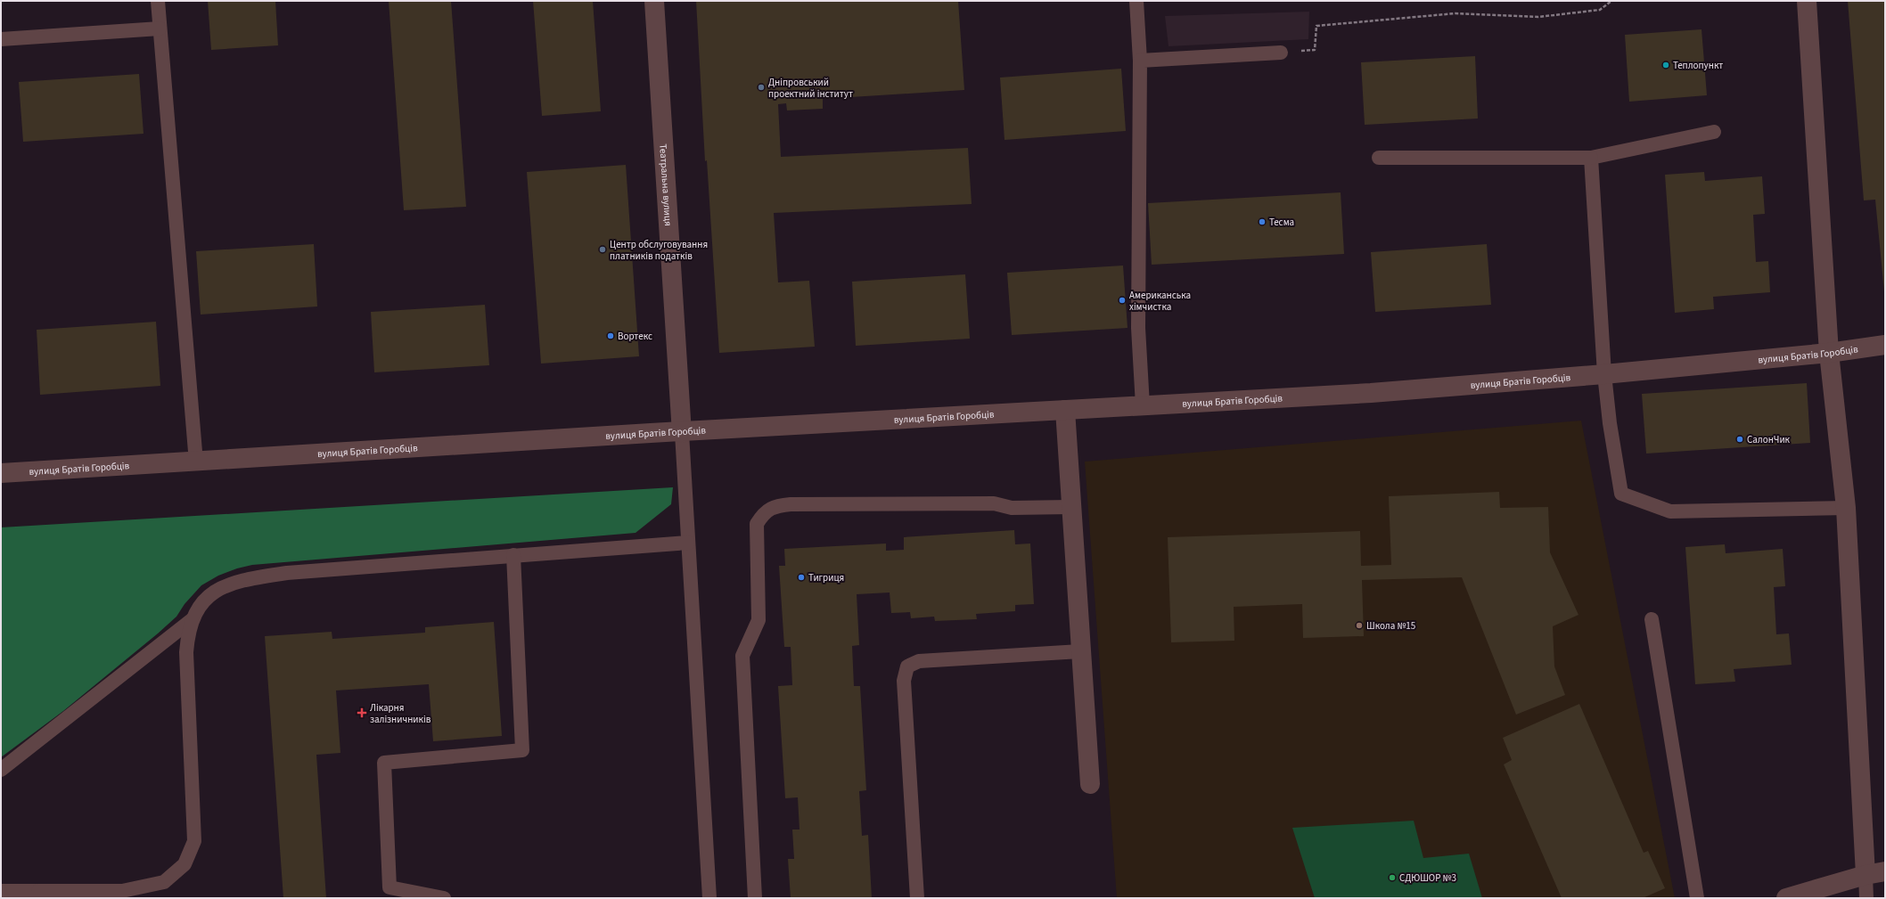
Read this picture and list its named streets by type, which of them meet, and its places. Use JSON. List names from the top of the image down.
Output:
{
  "streets": {
    "street": ["Театральна вулиця", "вулиця Братів Горобців"]
  },
  "crossings": [
    ["Театральна вулиця", "вулиця Братів Горобців"]
  ],
  "places": {
    "other": [
      "Теплопункт",
      "Дніпровський проектний інститут",
      "Тесма",
      "Центр обслуговування платників податків",
      "Американська хімчистка",
      "Вортекс",
      "СалонЧик",
      "Тигриця",
      "Школа №15",
      "СДЮШОР №3"
    ],
    "health": ["Лікарня залізничників"]
  }
}
